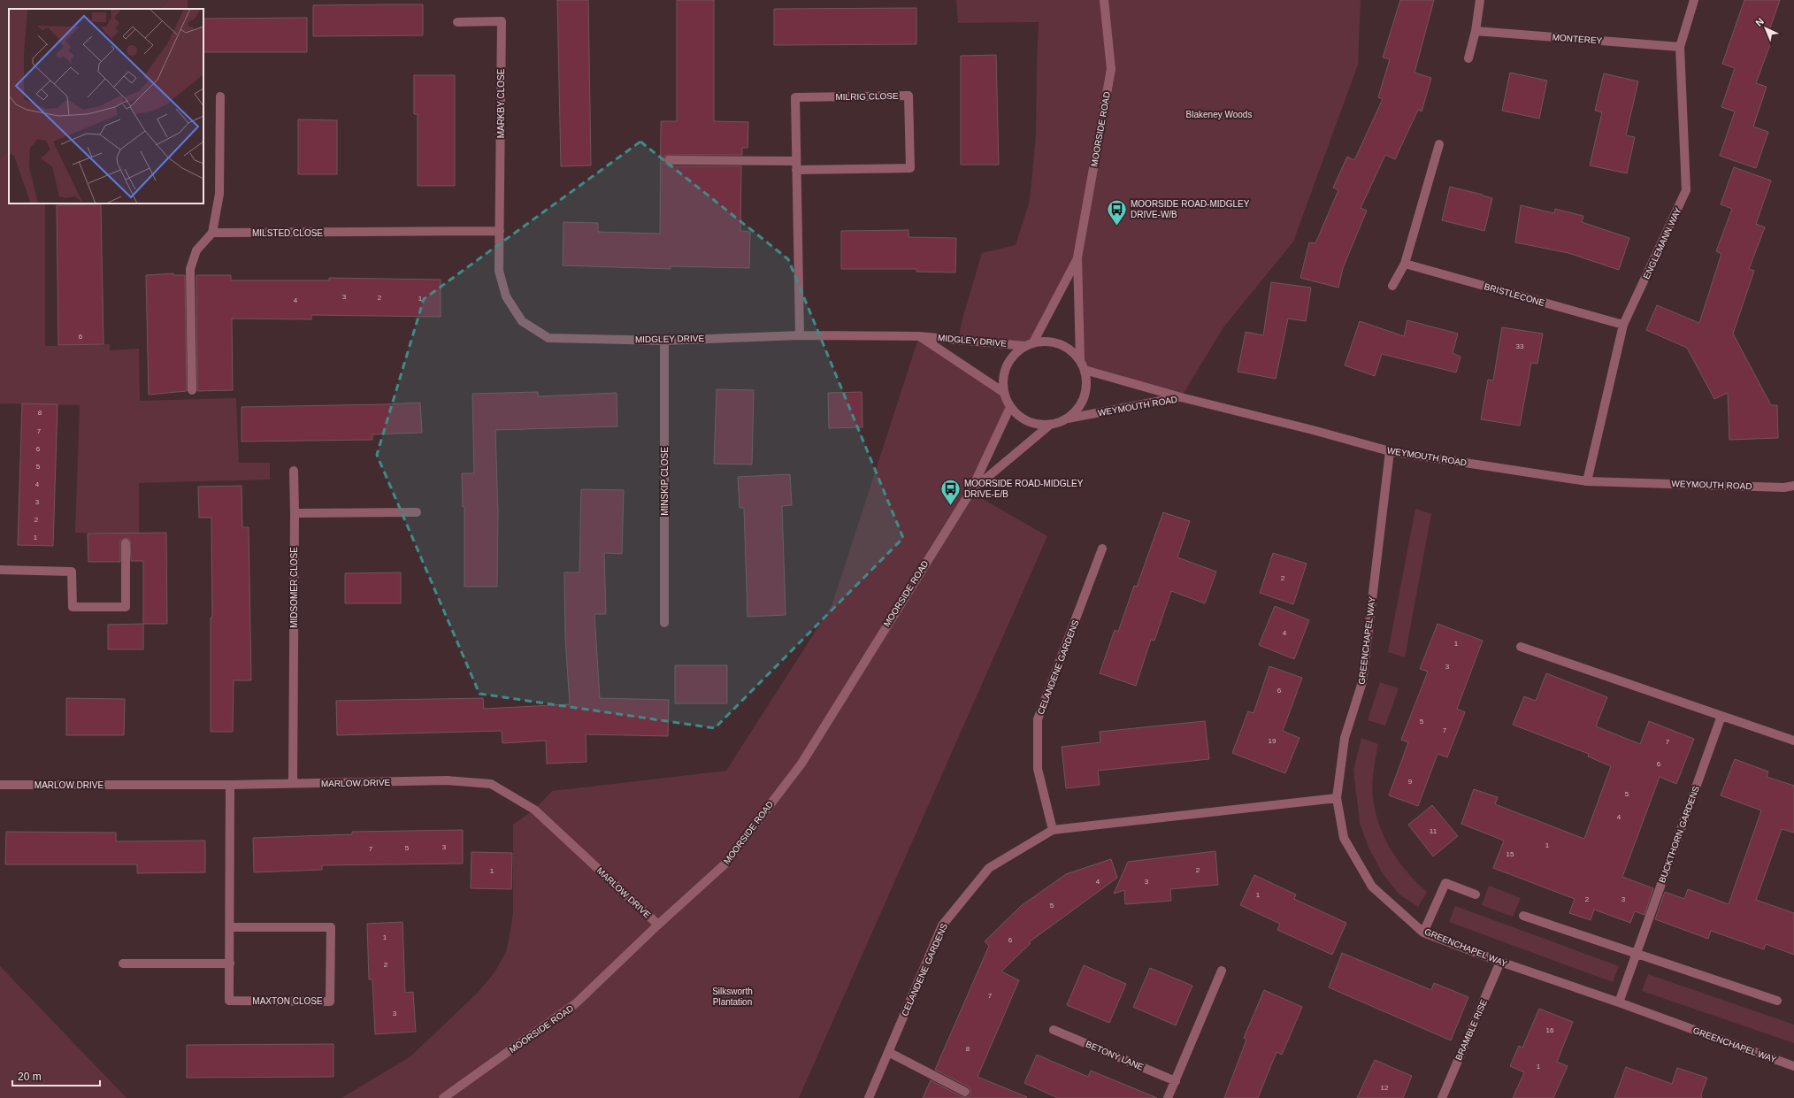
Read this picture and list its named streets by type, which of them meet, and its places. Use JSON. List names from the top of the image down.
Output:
{
  "streets": {
    "street": [
      "MONTEREY",
      "MILRIG CLOSE",
      "MARKBY CLOSE",
      "MOORSIDE ROAD",
      "MILSTED CLOSE",
      "ENGLEMANN WAY",
      "BRISTLECONE",
      "MIDGLEY DRIVE",
      "WEYMOUTH ROAD",
      "MINSKIP CLOSE",
      "MIDSOMER CLOSE",
      "GREENCHAPEL WAY",
      "CELANDENE GARDENS",
      "MARLOW DRIVE",
      "BUCKTHORN GARDENS",
      "MAXTON CLOSE",
      "BRAMBLE RISE",
      "BETONY LANE"
    ]
  },
  "crossings": [
    ["MONTEREY", "ENGLEMANN WAY"],
    ["MILRIG CLOSE", "MIDGLEY DRIVE"],
    ["MARKBY CLOSE", "MILSTED CLOSE"],
    ["MARKBY CLOSE", "MIDGLEY DRIVE"],
    ["MOORSIDE ROAD", "MIDGLEY DRIVE"],
    ["MOORSIDE ROAD", "WEYMOUTH ROAD"],
    ["MOORSIDE ROAD", "MARLOW DRIVE"],
    ["MILSTED CLOSE", "MIDGLEY DRIVE"],
    ["ENGLEMANN WAY", "BRISTLECONE"],
    ["ENGLEMANN WAY", "WEYMOUTH ROAD"],
    ["MIDGLEY DRIVE", "WEYMOUTH ROAD"],
    ["MIDGLEY DRIVE", "MINSKIP CLOSE"],
    ["WEYMOUTH ROAD", "GREENCHAPEL WAY"],
    ["MIDSOMER CLOSE", "MARLOW DRIVE"],
    ["GREENCHAPEL WAY", "CELANDENE GARDENS"],
    ["GREENCHAPEL WAY", "BUCKTHORN GARDENS"],
    ["GREENCHAPEL WAY", "BRAMBLE RISE"],
    ["MARLOW DRIVE", "MAXTON CLOSE"]
  ],
  "parks": ["Blakeney Woods", "Silksworth Plantation"],
  "places": {
    "bus stop": ["MOORSIDE ROAD-MIDGLEY DRIVE-W/B", "MOORSIDE ROAD-MIDGLEY DRIVE-E/B"]
  },
  "house_numbers": [
    "3",
    "2",
    "1",
    "4",
    "6",
    "33",
    "8",
    "7",
    "6",
    "5",
    "4",
    "3",
    "2",
    "1",
    "2",
    "4",
    "1",
    "3",
    "6",
    "5",
    "7",
    "19",
    "7",
    "6",
    "9",
    "5",
    "4",
    "11",
    "1",
    "3",
    "5",
    "7",
    "15",
    "2",
    "1",
    "4",
    "3",
    "1",
    "2",
    "3",
    "5",
    "1",
    "6",
    "2",
    "7",
    "3",
    "16",
    "8",
    "1",
    "12"
  ],
  "scale_bar": "20 m",
  "north": "top left"
}
